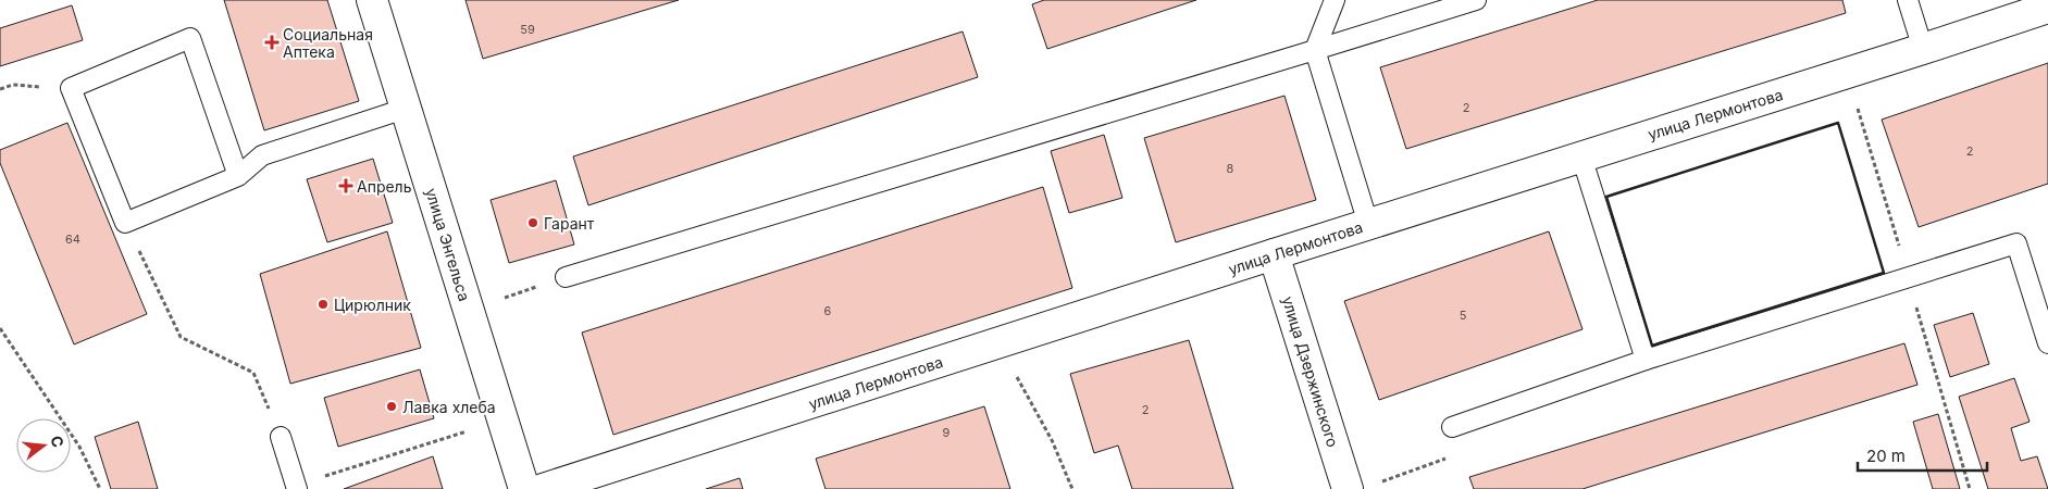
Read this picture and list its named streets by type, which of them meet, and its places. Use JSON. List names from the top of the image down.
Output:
{
  "streets": {
    "street": ["улица Лермонтова", "улица Энгельса", "улица Дзержинского"]
  },
  "crossings": [
    ["улица Лермонтова", "улица Дзержинского"]
  ],
  "places": {
    "health": ["Социальная Аптека", "Апрель"],
    "other": ["Гарант", "Цирюлник", "Лавка хлеба"]
  },
  "house_numbers": [
    "59",
    "2",
    "2",
    "8",
    "64",
    "6",
    "5",
    "2",
    "9"
  ],
  "scale_bar": "20 m",
  "north": "right"
}
